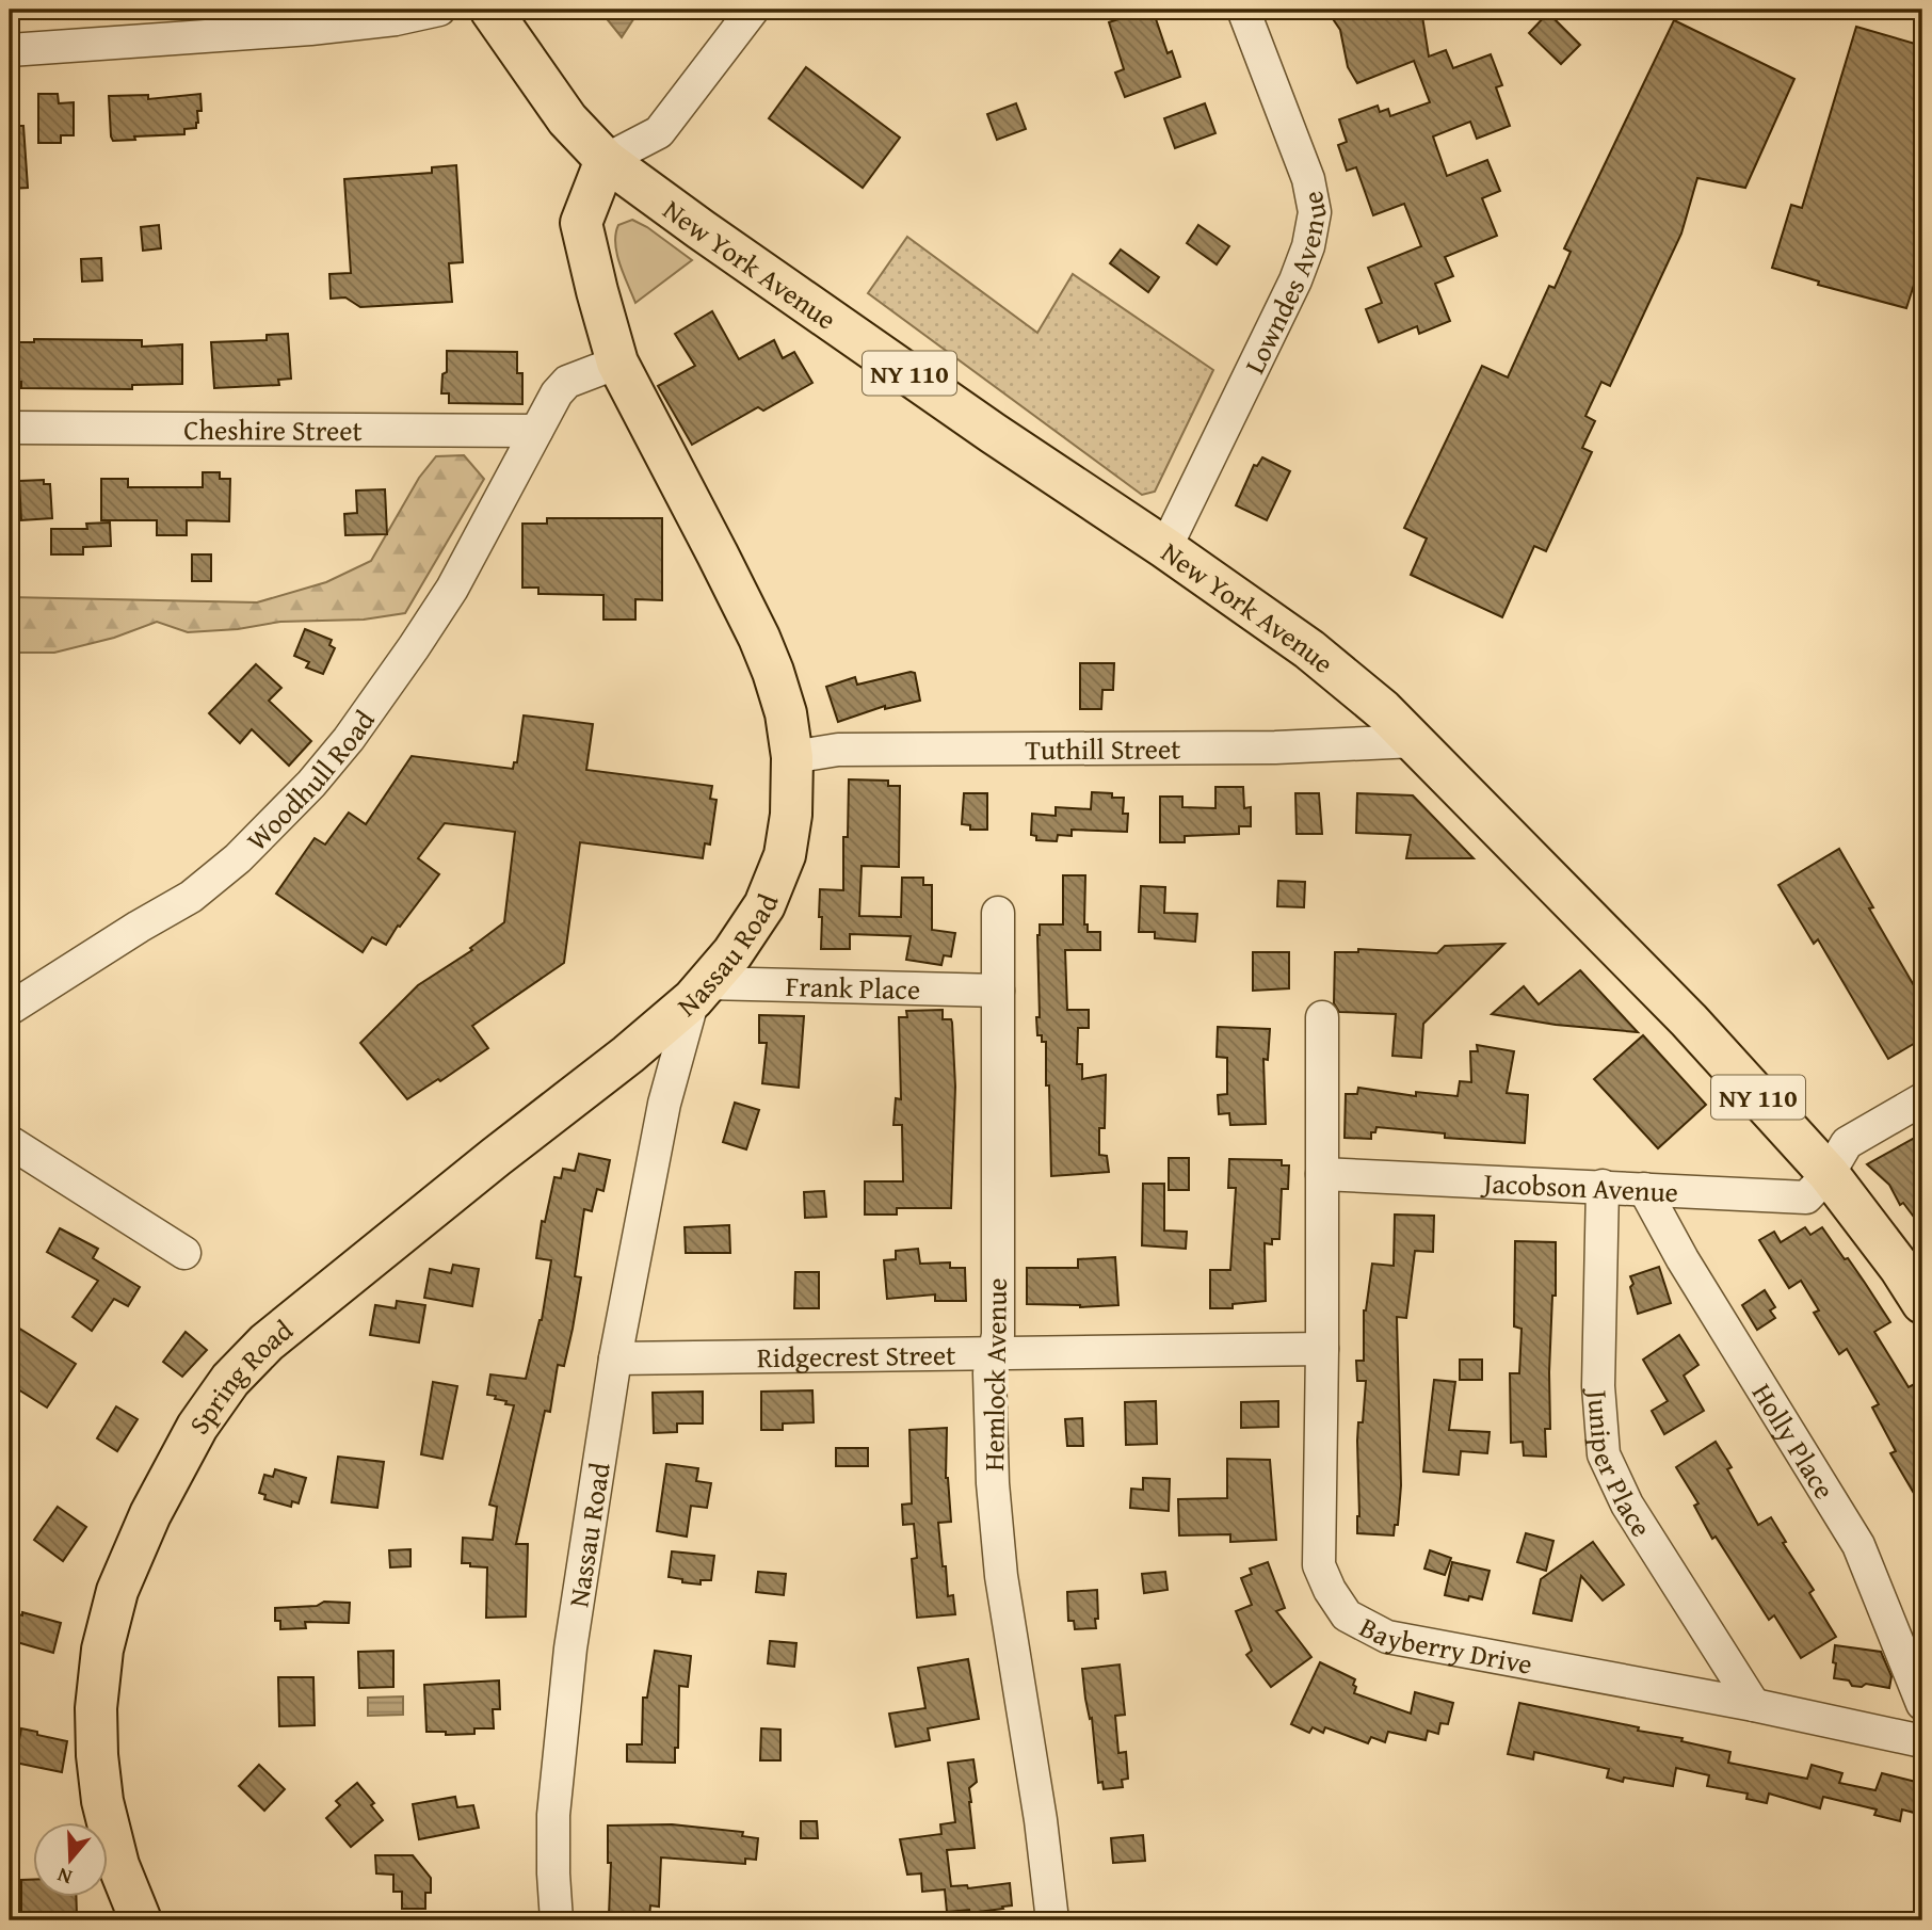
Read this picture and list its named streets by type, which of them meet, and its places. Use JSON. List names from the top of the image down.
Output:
{
  "streets": {
    "main road": [
      "New York Avenue",
      "NY 110",
      "Nassau Road",
      "Spring Road"
    ],
    "street": [
      "Lowndes Avenue",
      "Cheshire Street",
      "Tuthill Street",
      "Woodhull Road",
      "Frank Place",
      "Jacobson Avenue",
      "Ridgecrest Street",
      "Hemlock Avenue",
      "Holly Place",
      "Juniper Place",
      "Bayberry Drive"
    ]
  },
  "crossings": [
    ["New York Avenue", "Lowndes Avenue"],
    ["New York Avenue", "Tuthill Street"],
    ["New York Avenue", "Nassau Road"],
    ["New York Avenue", "Jacobson Avenue"],
    ["Cheshire Street", "Woodhull Road"],
    ["Tuthill Street", "Nassau Road"],
    ["Woodhull Road", "Nassau Road"],
    ["Nassau Road", "Frank Place"],
    ["Nassau Road", "Ridgecrest Street"],
    ["Nassau Road", "Spring Road"],
    ["Frank Place", "Hemlock Avenue"],
    ["Frank Place", "Spring Road"],
    ["Jacobson Avenue", "Holly Place"],
    ["Jacobson Avenue", "Juniper Place"],
    ["Jacobson Avenue", "Bayberry Drive"],
    ["Ridgecrest Street", "Hemlock Avenue"],
    ["Ridgecrest Street", "Bayberry Drive"],
    ["Juniper Place", "Bayberry Drive"]
  ],
  "north": "bottom"
}
